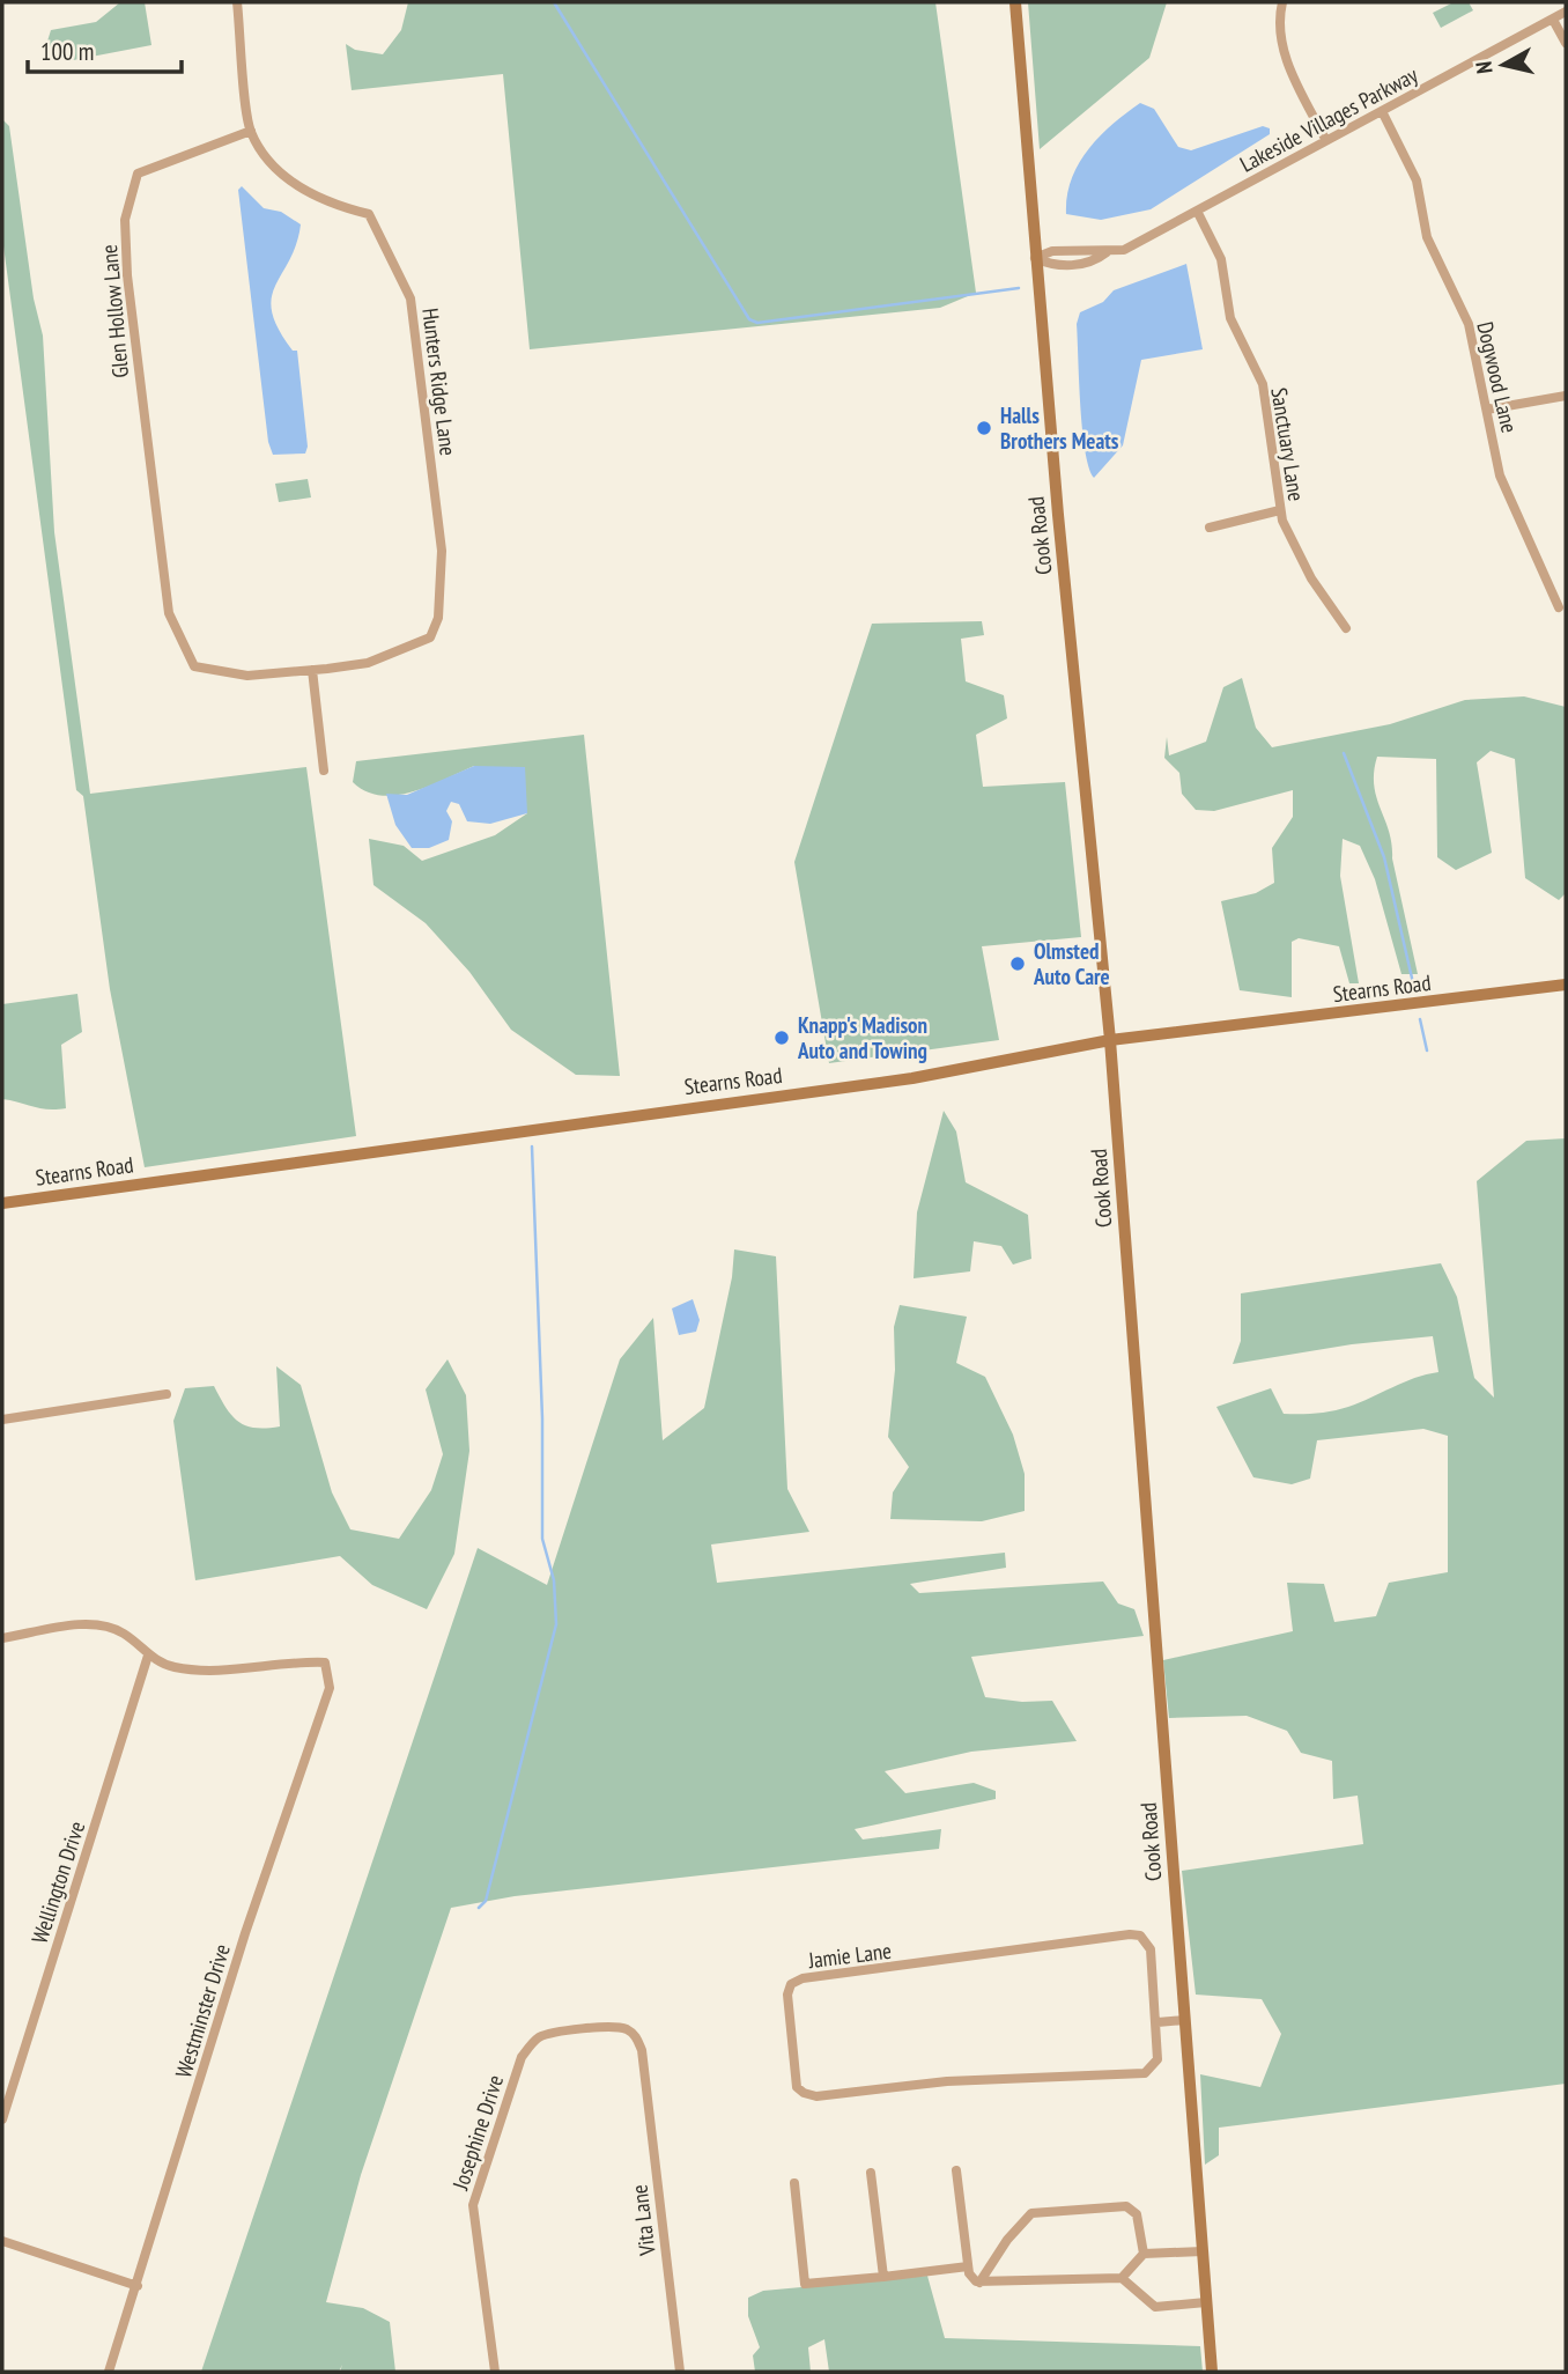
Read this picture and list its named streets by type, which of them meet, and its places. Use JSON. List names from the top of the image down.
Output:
{
  "streets": {
    "street": [
      "Lakeside Villages Parkway",
      "Glen Hollow Lane",
      "Dogwood Lane",
      "Hunters Ridge Lane",
      "Sanctuary Lane",
      "Cook Road",
      "Stearns Road",
      "Wellington Drive",
      "Jamie Lane",
      "Westminster Drive",
      "Josephine Drive",
      "Vita Lane"
    ]
  },
  "crossings": [
    ["Lakeside Villages Parkway", "Dogwood Lane"],
    ["Lakeside Villages Parkway", "Sanctuary Lane"],
    ["Lakeside Villages Parkway", "Cook Road"],
    ["Glen Hollow Lane", "Hunters Ridge Lane"],
    ["Cook Road", "Stearns Road"],
    ["Wellington Drive", "Westminster Drive"],
    ["Josephine Drive", "Vita Lane"]
  ],
  "places": ["Halls Brothers Meats", "Olmsted Auto Care", "Knapp's Madison Auto and Towing"],
  "scale_bar": "100 m",
  "north": "left"
}
